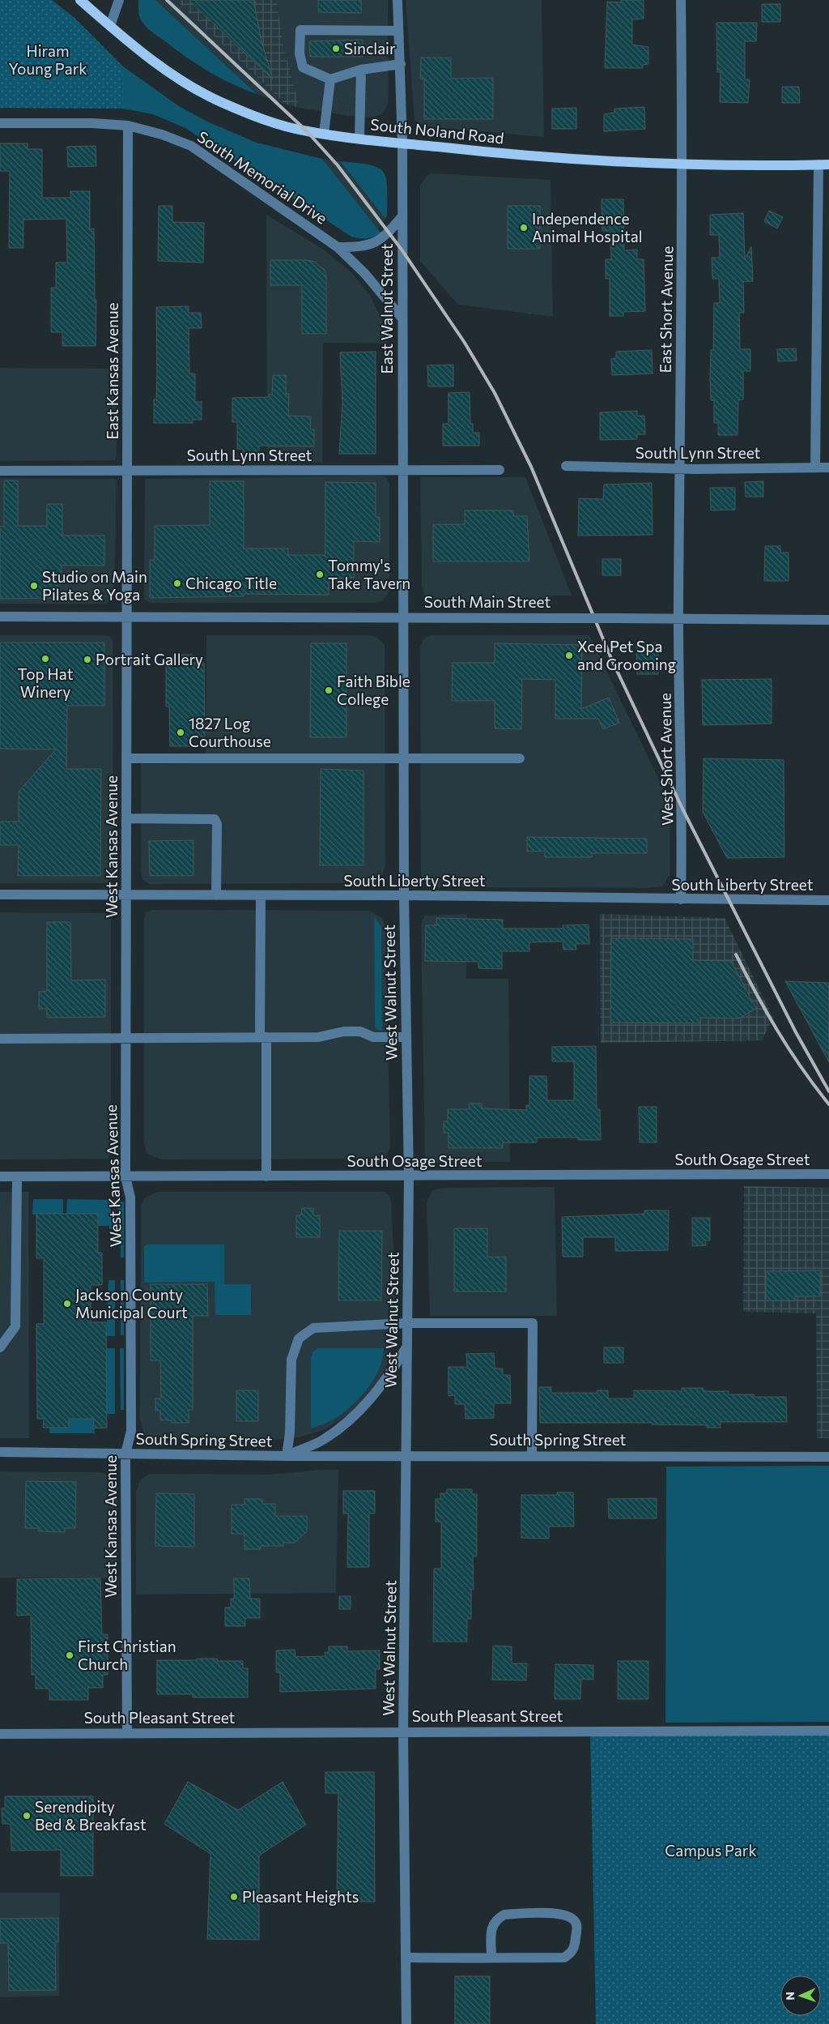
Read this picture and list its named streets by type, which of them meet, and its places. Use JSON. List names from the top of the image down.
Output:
{
  "streets": {
    "main road": ["South Noland Road"],
    "street": [
      "South Memorial Drive",
      "East Walnut Street",
      "East Short Avenue",
      "East Kansas Avenue",
      "South Lynn Street",
      "South Main Street",
      "West Short Avenue",
      "West Kansas Avenue",
      "South Liberty Street",
      "West Walnut Street",
      "South Osage Street",
      "South Spring Street",
      "South Pleasant Street"
    ]
  },
  "crossings": [
    ["South Noland Road", "East Walnut Street"],
    ["South Noland Road", "East Short Avenue"],
    ["South Memorial Drive", "East Walnut Street"],
    ["South Memorial Drive", "East Kansas Avenue"],
    ["East Walnut Street", "South Lynn Street"],
    ["East Walnut Street", "South Main Street"],
    ["East Walnut Street", "West Walnut Street"],
    ["East Short Avenue", "South Lynn Street"],
    ["East Short Avenue", "South Main Street"],
    ["East Short Avenue", "West Short Avenue"],
    ["East Kansas Avenue", "South Lynn Street"],
    ["East Kansas Avenue", "South Main Street"],
    ["East Kansas Avenue", "West Kansas Avenue"],
    ["South Main Street", "West Short Avenue"],
    ["South Main Street", "West Kansas Avenue"],
    ["South Main Street", "West Walnut Street"],
    ["West Short Avenue", "South Liberty Street"],
    ["West Kansas Avenue", "South Liberty Street"],
    ["West Kansas Avenue", "South Osage Street"],
    ["West Kansas Avenue", "South Spring Street"],
    ["West Kansas Avenue", "South Pleasant Street"],
    ["South Liberty Street", "West Walnut Street"],
    ["West Walnut Street", "South Osage Street"],
    ["West Walnut Street", "South Spring Street"],
    ["West Walnut Street", "South Pleasant Street"]
  ],
  "parks": ["Hiram Young Park", "Campus Park"],
  "places": [
    "Sinclair",
    "Independence Animal Hospital",
    "Tommy's Take Tavern",
    "Chicago Title",
    "Studio on Main Pilates & Yoga",
    "Xcel Pet Spa and Grooming",
    "Top Hat Winery",
    "Portrait Gallery",
    "Faith Bible College",
    "1827 Log Courthouse",
    "Jackson County Municipal Court",
    "First Christian Church",
    "Serendipity Bed & Breakfast",
    "Pleasant Heights"
  ],
  "north": "left"
}
